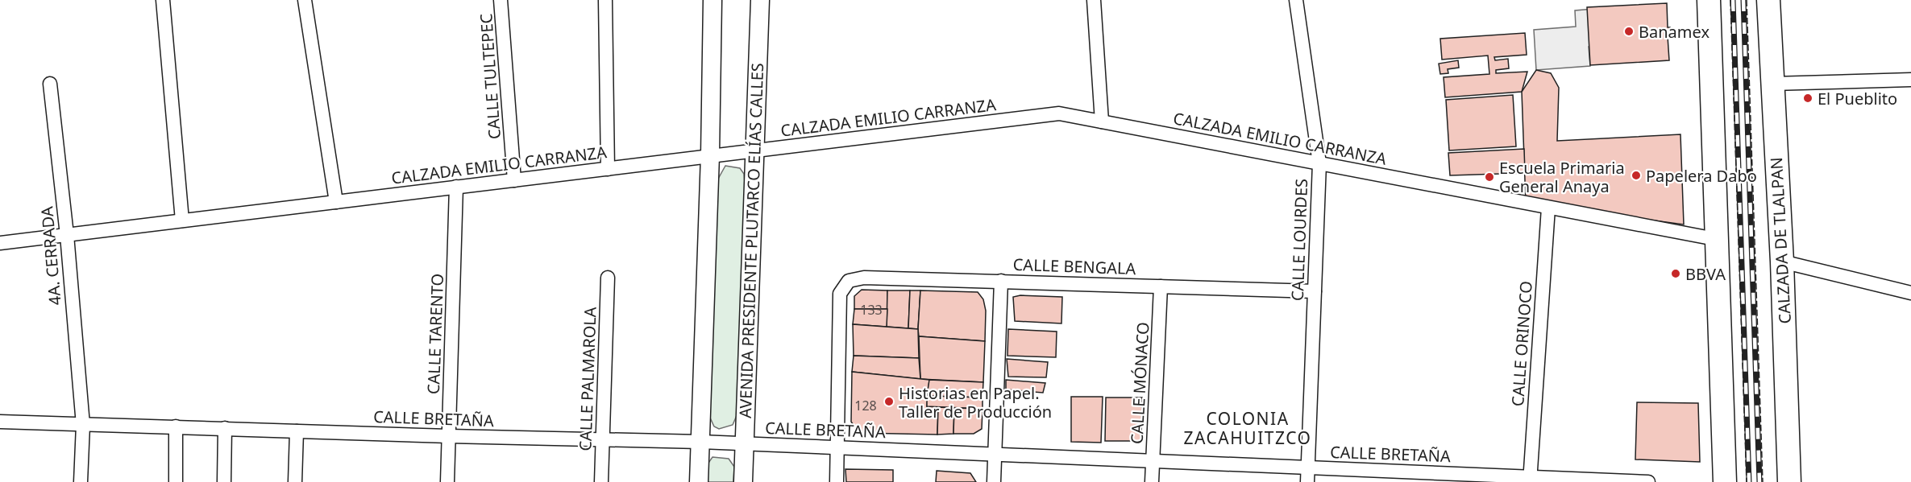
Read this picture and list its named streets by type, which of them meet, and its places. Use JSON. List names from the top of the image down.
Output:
{
  "streets": {
    "highway": ["CALZADA DE TLALPAN"],
    "main road": ["AVENIDA PRESIDENTE PLUTARCO ELÍAS CALLES"],
    "street": [
      "CALLE TULTEPEC",
      "CALZADA EMILIO CARRANZA",
      "CALLE LOURDES",
      "4A. CERRADA",
      "CALLE BENGALA",
      "CALLE TARENTO",
      "CALLE ORINOCO",
      "CALLE PALMAROLA",
      "CALLE MÓNACO",
      "CALLE BRETAÑA"
    ]
  },
  "crossings": [
    ["CALLE TULTEPEC", "CALZADA EMILIO CARRANZA"],
    ["CALZADA EMILIO CARRANZA", "CALLE LOURDES"],
    ["CALZADA EMILIO CARRANZA", "AVENIDA PRESIDENTE PLUTARCO ELÍAS CALLES"],
    ["CALZADA EMILIO CARRANZA", "4A. CERRADA"],
    ["CALZADA EMILIO CARRANZA", "CALLE TARENTO"],
    ["CALZADA EMILIO CARRANZA", "CALLE ORINOCO"],
    ["CALLE LOURDES", "CALLE BENGALA"],
    ["CALLE LOURDES", "CALLE BRETAÑA"],
    ["AVENIDA PRESIDENTE PLUTARCO ELÍAS CALLES", "CALLE BRETAÑA"],
    ["4A. CERRADA", "CALLE BRETAÑA"],
    ["CALLE BENGALA", "CALLE MÓNACO"],
    ["CALLE BENGALA", "CALLE BRETAÑA"],
    ["CALLE TARENTO", "CALLE BRETAÑA"],
    ["CALLE ORINOCO", "CALLE BRETAÑA"],
    ["CALLE PALMAROLA", "CALLE BRETAÑA"],
    ["CALLE MÓNACO", "CALLE BRETAÑA"]
  ],
  "districts": ["COLONIA ZACAHUITZCO"],
  "places": [
    "Banamex",
    "El Pueblito",
    "Papelera Dabo",
    "Escuela Primaria General Anaya",
    "BBVA",
    "Historias en Papel. Taller de Producción"
  ],
  "house_numbers": ["133", "128"]
}
